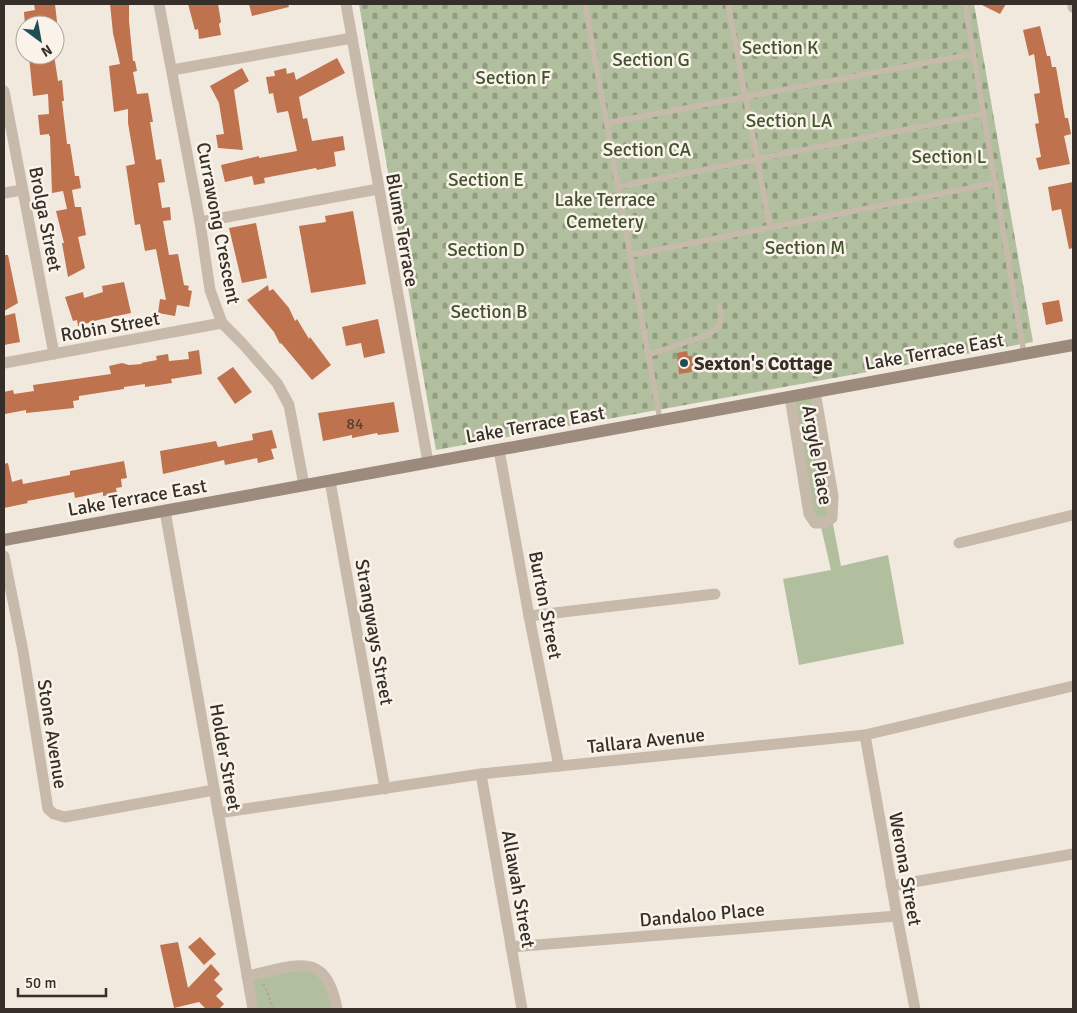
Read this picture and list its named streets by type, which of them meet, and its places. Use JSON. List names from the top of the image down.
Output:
{
  "streets": {
    "street": [
      "Brolga Street",
      "Currawong Crescent",
      "Blume Terrace",
      "Robin Street",
      "Lake Terrace East",
      "Argyle Place",
      "Burton Street",
      "Strangways Street",
      "Stone Avenue",
      "Tallara Avenue",
      "Holder Street",
      "Werona Street",
      "Allawah Street",
      "Dandaloo Place"
    ]
  },
  "crossings": [
    ["Brolga Street", "Robin Street"],
    ["Currawong Crescent", "Robin Street"],
    ["Currawong Crescent", "Lake Terrace East"],
    ["Blume Terrace", "Lake Terrace East"],
    ["Lake Terrace East", "Argyle Place"],
    ["Lake Terrace East", "Burton Street"],
    ["Lake Terrace East", "Strangways Street"],
    ["Lake Terrace East", "Holder Street"],
    ["Burton Street", "Tallara Avenue"],
    ["Strangways Street", "Tallara Avenue"],
    ["Stone Avenue", "Holder Street"],
    ["Tallara Avenue", "Holder Street"],
    ["Tallara Avenue", "Werona Street"],
    ["Tallara Avenue", "Allawah Street"],
    ["Werona Street", "Dandaloo Place"],
    ["Allawah Street", "Dandaloo Place"]
  ],
  "parks": [
    "Section K",
    "Section G",
    "Section F",
    "Section LA",
    "Section CA",
    "Section L",
    "Section E",
    "Lake Terrace Cemetery",
    "Section M",
    "Section D",
    "Section B"
  ],
  "places": ["Sexton's Cottage"],
  "house_numbers": ["84"],
  "scale_bar": "50 m",
  "north": "bottom right"
}
